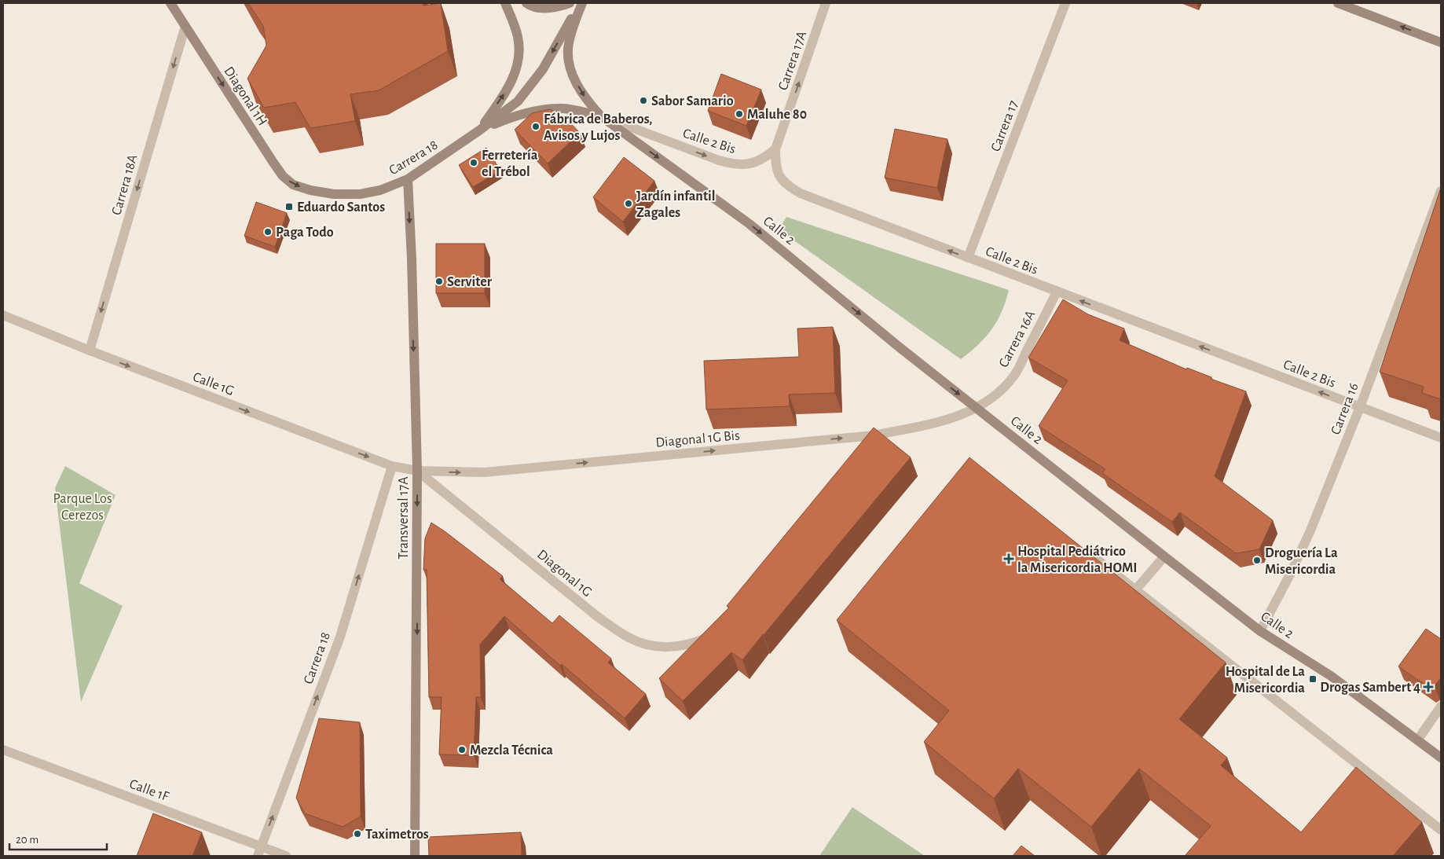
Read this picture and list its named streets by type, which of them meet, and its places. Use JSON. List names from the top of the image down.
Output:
{
  "streets": {
    "street": [
      "Carrera 17A",
      "Diagonal 1H",
      "Carrera 17",
      "Calle 2 Bis",
      "Carrera 18",
      "Carrera 18A",
      "Calle 2",
      "Carrera 16A",
      "Calle 1G",
      "Carrera 16",
      "Diagonal 1G Bis",
      "Transversal 17A",
      "Diagonal 1G",
      "Calle 1F"
    ]
  },
  "crossings": [
    ["Carrera 17A", "Calle 2 Bis"],
    ["Diagonal 1H", "Carrera 18"],
    ["Diagonal 1H", "Carrera 18A"],
    ["Carrera 17", "Calle 2 Bis"],
    ["Calle 2 Bis", "Carrera 18"],
    ["Calle 2 Bis", "Calle 2"],
    ["Calle 2 Bis", "Carrera 16A"],
    ["Calle 2 Bis", "Carrera 16"],
    ["Carrera 18", "Calle 2"],
    ["Carrera 18", "Calle 1G"],
    ["Carrera 18", "Transversal 17A"],
    ["Carrera 18", "Calle 1F"],
    ["Carrera 18A", "Calle 1G"],
    ["Calle 2", "Carrera 16A"],
    ["Calle 2", "Carrera 16"],
    ["Calle 2", "Diagonal 1G Bis"],
    ["Carrera 16A", "Diagonal 1G Bis"],
    ["Calle 1G", "Diagonal 1G Bis"],
    ["Calle 1G", "Transversal 17A"],
    ["Calle 1G", "Diagonal 1G"],
    ["Diagonal 1G Bis", "Transversal 17A"],
    ["Diagonal 1G Bis", "Diagonal 1G"],
    ["Transversal 17A", "Diagonal 1G"]
  ],
  "one_way": [
    "Carrera 17A",
    "Diagonal 1H",
    "Carrera 18A",
    "Calle 2",
    "Calle 1G",
    "Diagonal 1G Bis",
    "Transversal 17A"
  ],
  "parks": ["Parque Los Cerezos"],
  "places": {
    "other": [
      "Sabor Samario",
      "Maluhe 80",
      "Fábrica de Baberos, Avisos y Lujos",
      "Ferretería el Trébol",
      "Jardín infantil Zagales",
      "Paga Todo",
      "Serviter",
      "Droguería La Misericordia",
      "Mezcla Técnica",
      "Taximetros"
    ],
    "transit": ["Eduardo Santos", "Hospital de La Misericordia"],
    "health": ["Hospital Pediátrico la Misericordia HOMI", "Drogas Sambert 4"]
  },
  "scale_bar": "20 m"
}
